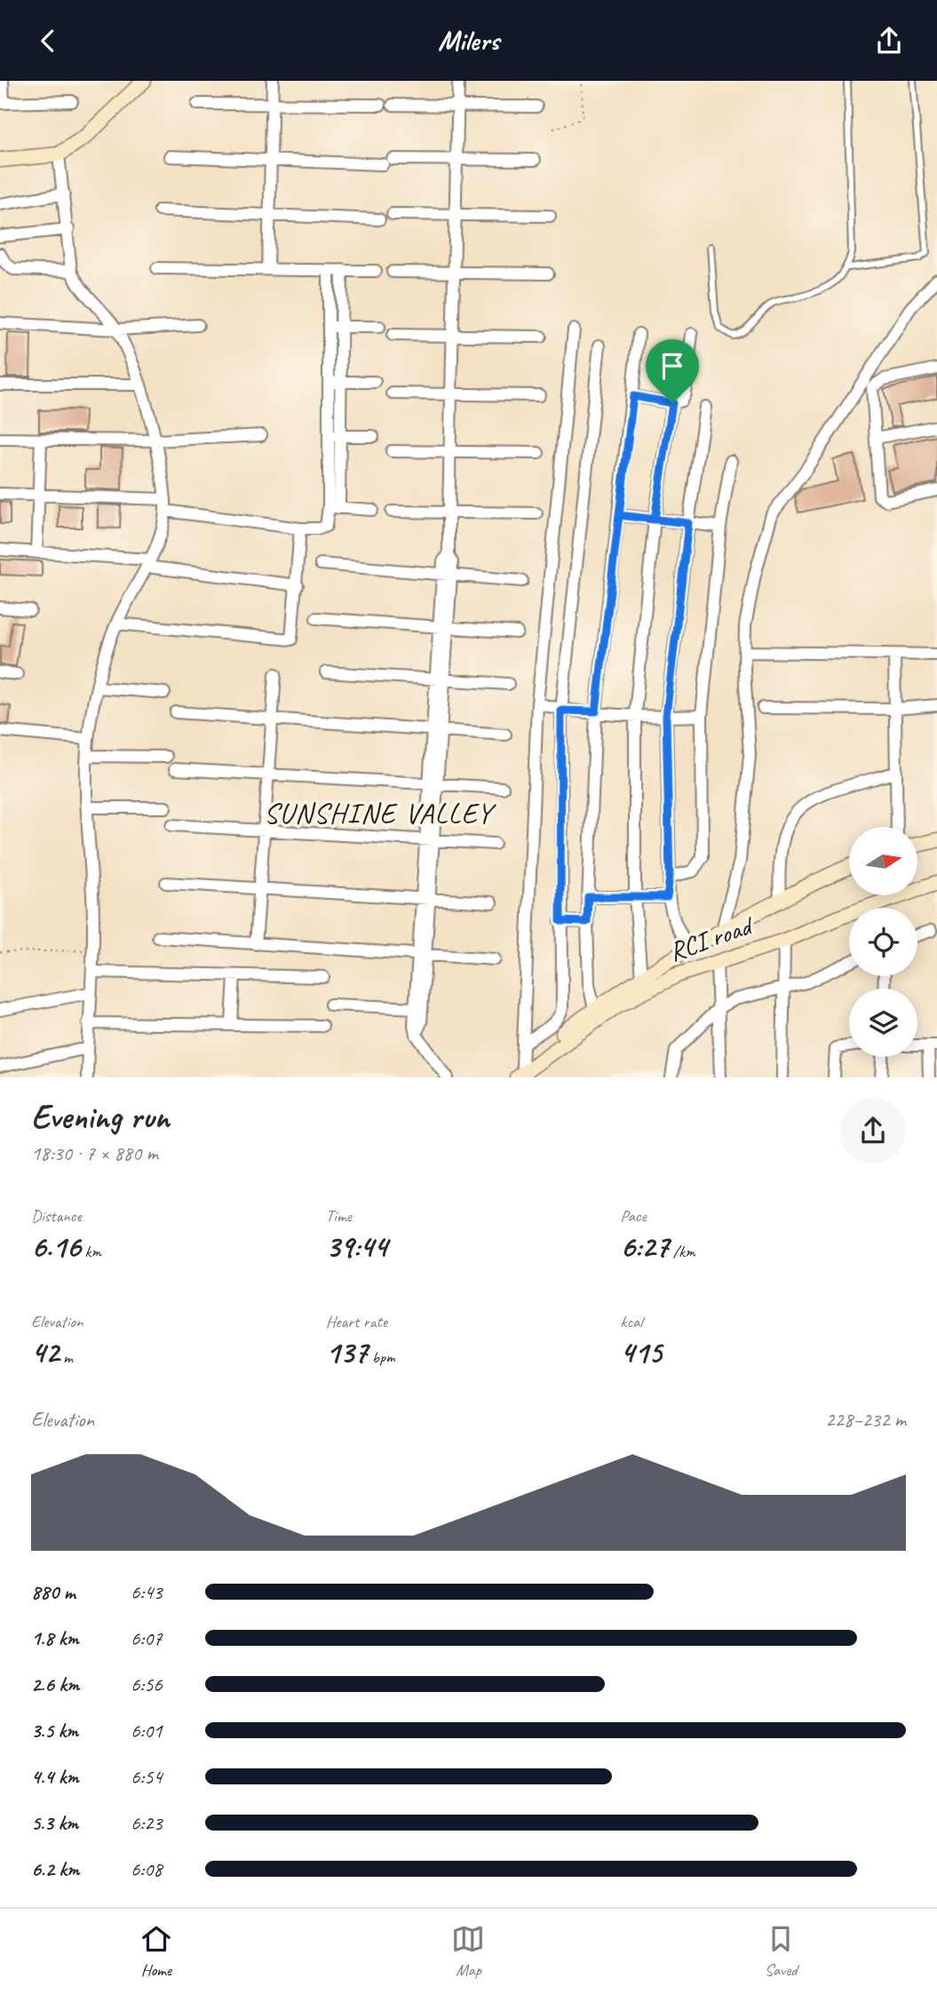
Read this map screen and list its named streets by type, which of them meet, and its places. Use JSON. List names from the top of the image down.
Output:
{
  "streets": {
    "main road": ["RCI road"]
  },
  "districts": ["SUNSHINE VALLEY"],
  "north": "right",
  "page": {
    "header": "Milers",
    "heading": ["Evening run", "18:30 · 7 × 880 m"],
    "stats": [
      ["Distance", "6.16 km"],
      ["Time", "39:44"],
      ["Pace", "6:27 /km"],
      ["Elevation", "42 m"],
      ["Heart rate", "137 bpm"],
      ["kcal", "415"]
    ],
    "chart": ["Elevation", "228–232 m"],
    "list": [
      {
        "name": "880 m",
        "note": "6:43"
      },
      {
        "name": "1.8 km",
        "note": "6:07"
      },
      {
        "name": "2.6 km",
        "note": "6:56"
      },
      {
        "name": "3.5 km",
        "note": "6:01"
      },
      {
        "name": "4.4 km",
        "note": "6:54"
      },
      {
        "name": "5.3 km",
        "note": "6:23"
      },
      {
        "name": "6.2 km",
        "note": "6:08"
      }
    ],
    "tabs": ["Home", "Map", "Saved"]
  }
}
